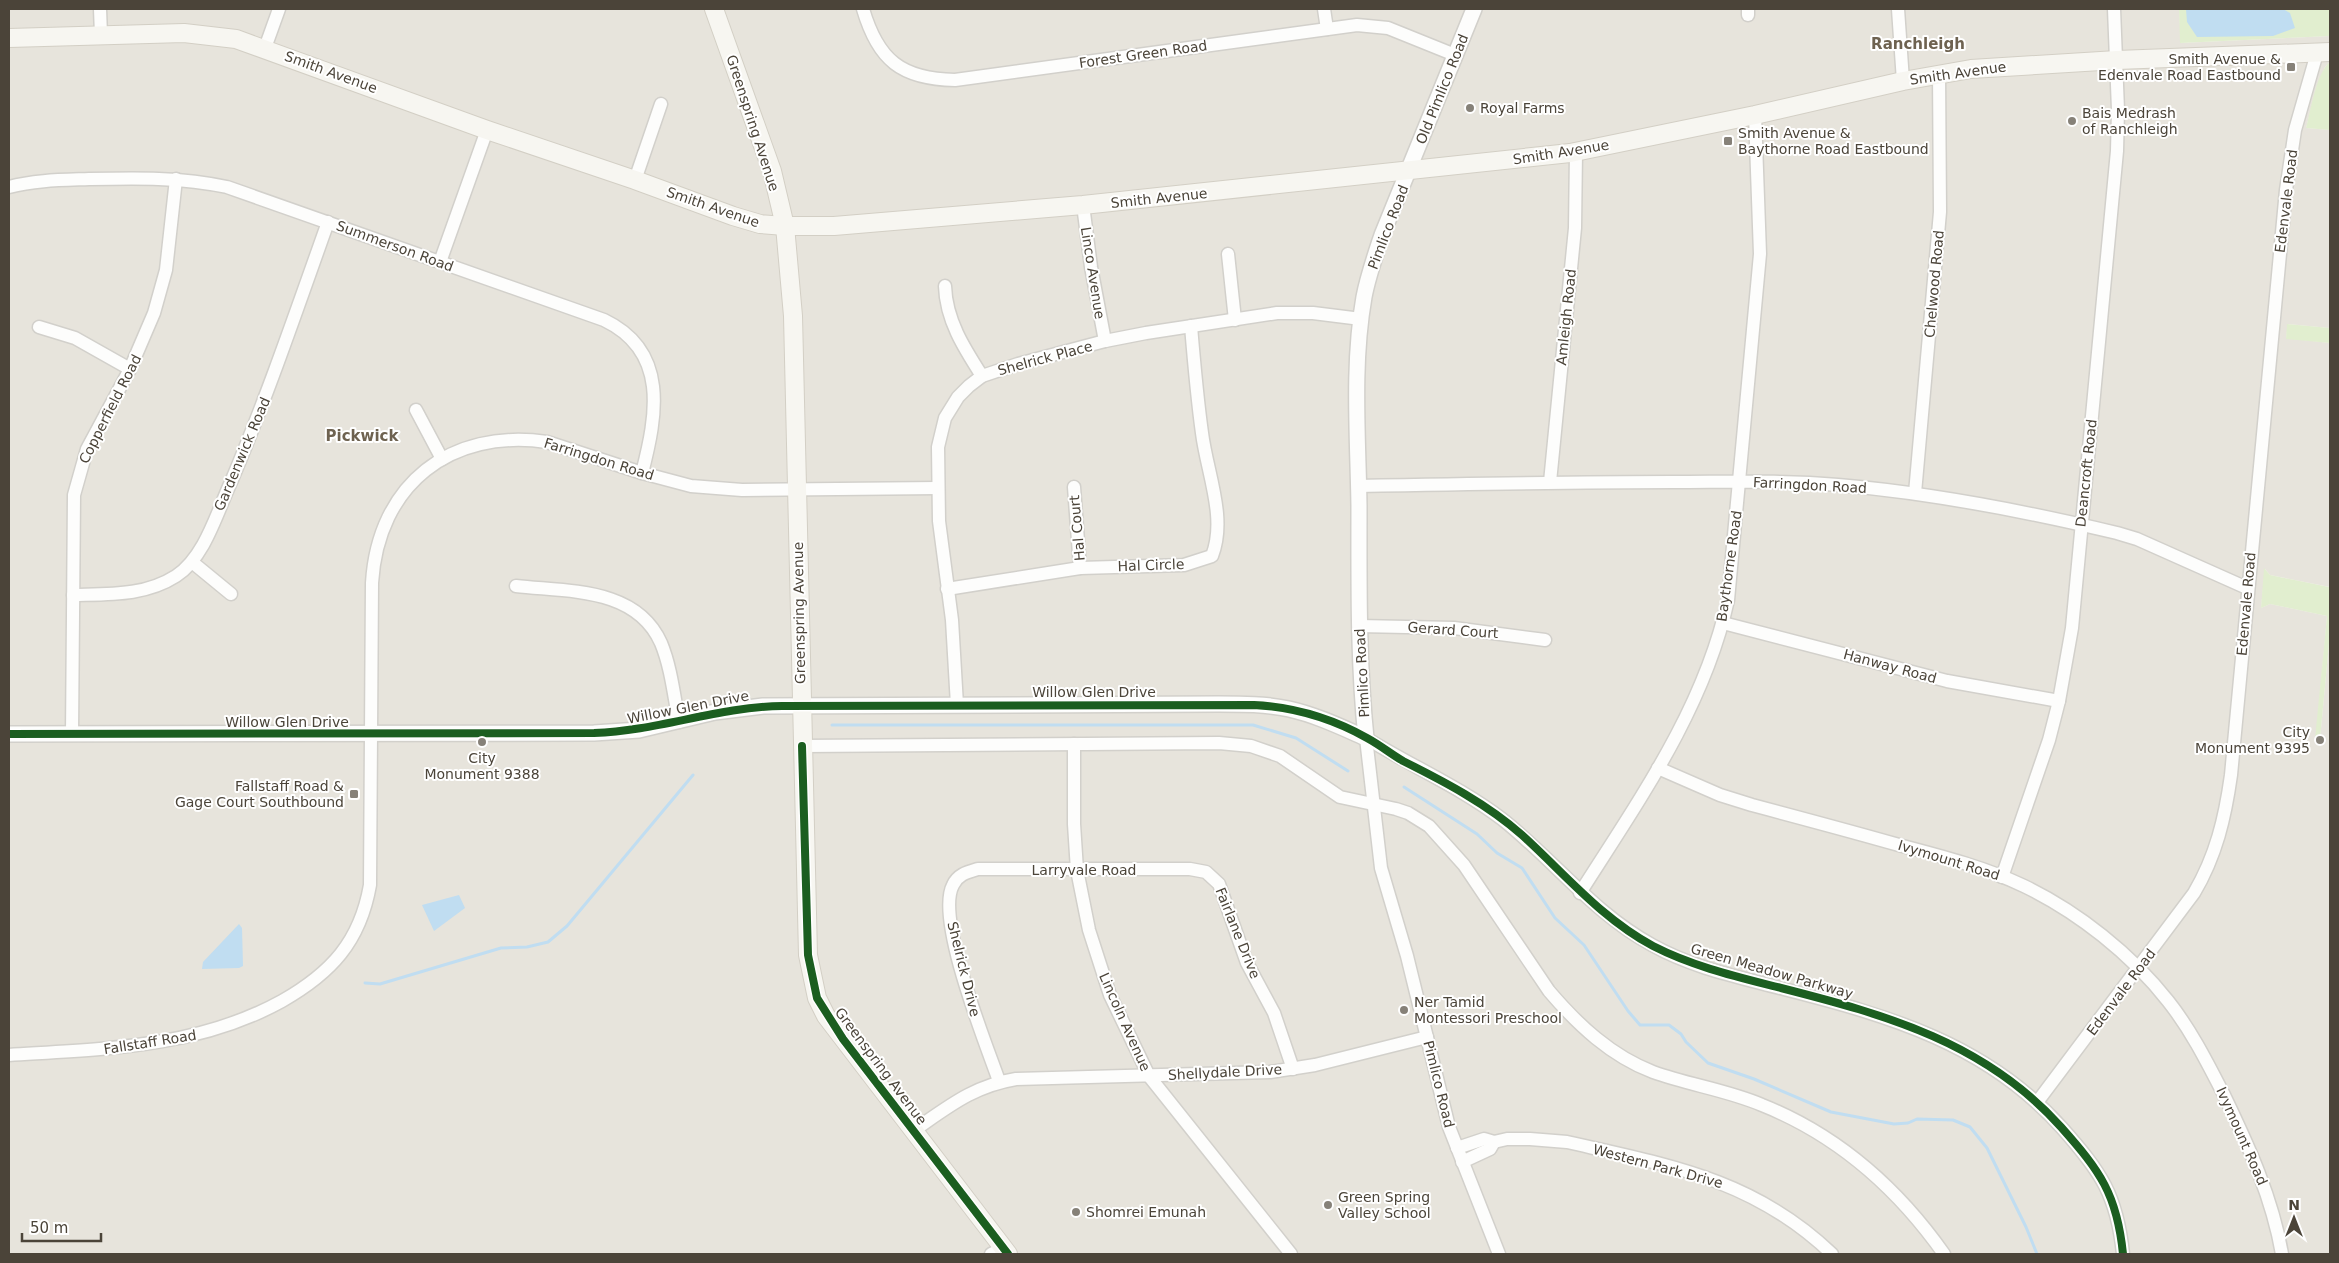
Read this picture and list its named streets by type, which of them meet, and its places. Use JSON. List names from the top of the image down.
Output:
{
  "streets": {
    "main road": ["Smith Avenue", "Greenspring Avenue"],
    "street": [
      "Forest Green Road",
      "Old Pimlico Road",
      "Edenvale Road",
      "Pimlico Road",
      "Summerson Road",
      "Linco Avenue",
      "Chelwood Road",
      "Amleigh Road",
      "Shelrick Place",
      "Copperfield Road",
      "Gardenwick Road",
      "Farringdon Road",
      "Deancroft Road",
      "Hal Court",
      "Hal Circle",
      "Baythorne Road",
      "Gerard Court",
      "Hanway Road",
      "Willow Glen Drive",
      "Ivymount Road",
      "Larryvale Road",
      "Fairlane Drive",
      "Shelrick Drive",
      "Green Meadow Parkway",
      "Lincoln Avenue",
      "Fallstaff Road",
      "Shellydale Drive",
      "Western Park Drive"
    ]
  },
  "crossings": [
    ["Forest Green Road", "Old Pimlico Road"],
    ["Smith Avenue", "Old Pimlico Road"],
    ["Smith Avenue", "Greenspring Avenue"],
    ["Smith Avenue", "Edenvale Road"],
    ["Smith Avenue", "Pimlico Road"],
    ["Smith Avenue", "Linco Avenue"],
    ["Smith Avenue", "Chelwood Road"],
    ["Smith Avenue", "Amleigh Road"],
    ["Smith Avenue", "Deancroft Road"],
    ["Smith Avenue", "Baythorne Road"],
    ["Old Pimlico Road", "Pimlico Road"],
    ["Greenspring Avenue", "Farringdon Road"],
    ["Greenspring Avenue", "Willow Glen Drive"],
    ["Greenspring Avenue", "Shellydale Drive"],
    ["Edenvale Road", "Farringdon Road"],
    ["Edenvale Road", "Ivymount Road"],
    ["Edenvale Road", "Green Meadow Parkway"],
    ["Pimlico Road", "Shelrick Place"],
    ["Pimlico Road", "Farringdon Road"],
    ["Pimlico Road", "Gerard Court"],
    ["Pimlico Road", "Willow Glen Drive"],
    ["Pimlico Road", "Green Meadow Parkway"],
    ["Pimlico Road", "Shellydale Drive"],
    ["Pimlico Road", "Western Park Drive"],
    ["Summerson Road", "Copperfield Road"],
    ["Summerson Road", "Gardenwick Road"],
    ["Summerson Road", "Farringdon Road"],
    ["Linco Avenue", "Shelrick Place"],
    ["Chelwood Road", "Farringdon Road"],
    ["Amleigh Road", "Farringdon Road"],
    ["Shelrick Place", "Farringdon Road"],
    ["Shelrick Place", "Hal Circle"],
    ["Shelrick Place", "Willow Glen Drive"],
    ["Copperfield Road", "Gardenwick Road"],
    ["Copperfield Road", "Willow Glen Drive"],
    ["Farringdon Road", "Deancroft Road"],
    ["Farringdon Road", "Baythorne Road"],
    ["Farringdon Road", "Willow Glen Drive"],
    ["Farringdon Road", "Fallstaff Road"],
    ["Deancroft Road", "Hanway Road"],
    ["Deancroft Road", "Ivymount Road"],
    ["Hal Court", "Hal Circle"],
    ["Baythorne Road", "Hanway Road"],
    ["Baythorne Road", "Ivymount Road"],
    ["Baythorne Road", "Green Meadow Parkway"],
    ["Willow Glen Drive", "Green Meadow Parkway"],
    ["Willow Glen Drive", "Fallstaff Road"],
    ["Larryvale Road", "Fairlane Drive"],
    ["Larryvale Road", "Shelrick Drive"],
    ["Larryvale Road", "Lincoln Avenue"],
    ["Fairlane Drive", "Shellydale Drive"],
    ["Shelrick Drive", "Shellydale Drive"],
    ["Lincoln Avenue", "Shellydale Drive"]
  ],
  "districts": ["Ranchleigh", "Pickwick"],
  "places": {
    "transit": ["Smith Avenue & Edenvale Road Eastbound", "Smith Avenue & Baythorne Road Eastbound", "Fallstaff Road & Gage Court Southbound"],
    "other": [
      "Royal Farms",
      "Bais Medrash of Ranchleigh",
      "City Monument 9395",
      "City Monument 9388",
      "Ner Tamid Montessori Preschool",
      "Green Spring Valley School",
      "Shomrei Emunah"
    ]
  },
  "scale_bar": "50 m",
  "north": "top"
}
